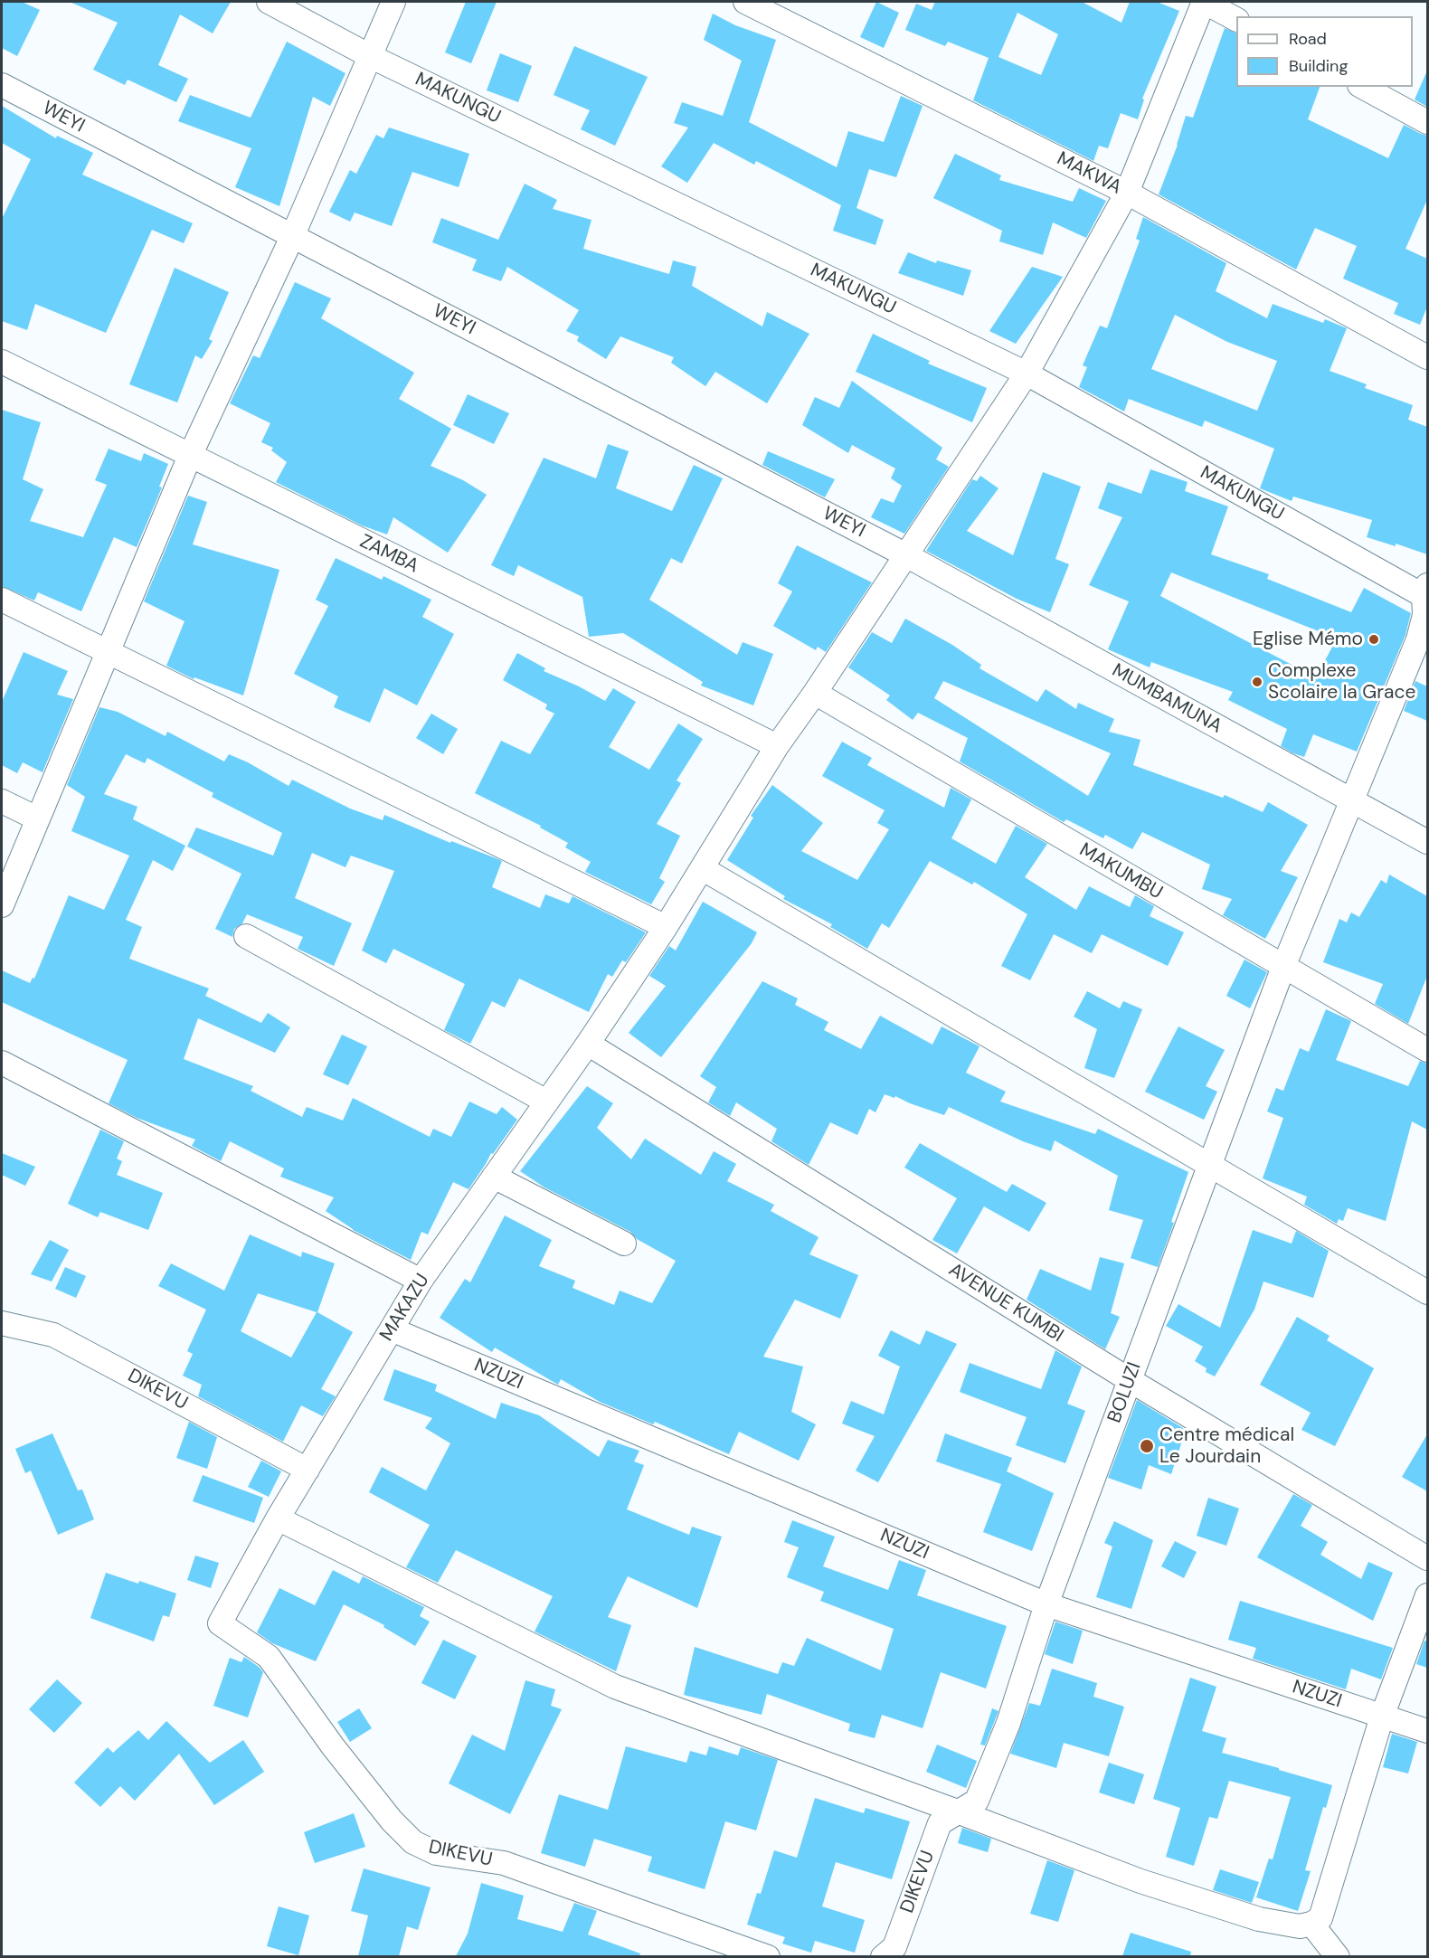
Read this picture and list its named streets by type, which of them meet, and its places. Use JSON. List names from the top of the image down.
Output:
{
  "streets": {
    "street": [
      "MAKUNGU",
      "WEYI",
      "MAKWA",
      "ZAMBA",
      "MUMBAMUNA",
      "MAKUMBU",
      "AVENUE KUMBI",
      "MAKAZU",
      "NZUZI",
      "DIKEVU",
      "BOLUZI"
    ]
  },
  "crossings": [
    ["MAKUNGU", "MAKAZU"],
    ["MAKUNGU", "BOLUZI"],
    ["WEYI", "MUMBAMUNA"],
    ["WEYI", "MAKAZU"],
    ["MAKWA", "MAKAZU"],
    ["ZAMBA", "MAKAZU"],
    ["MUMBAMUNA", "MAKAZU"],
    ["MUMBAMUNA", "BOLUZI"],
    ["MAKUMBU", "MAKAZU"],
    ["MAKUMBU", "BOLUZI"],
    ["AVENUE KUMBI", "MAKAZU"],
    ["AVENUE KUMBI", "BOLUZI"],
    ["MAKAZU", "NZUZI"],
    ["MAKAZU", "DIKEVU"],
    ["NZUZI", "BOLUZI"],
    ["DIKEVU", "BOLUZI"]
  ],
  "places": ["Eglise Mémo", "Complexe Scolaire la Grace", "Centre médical Le Jourdain"],
  "legend": ["Road", "Building"]
}
